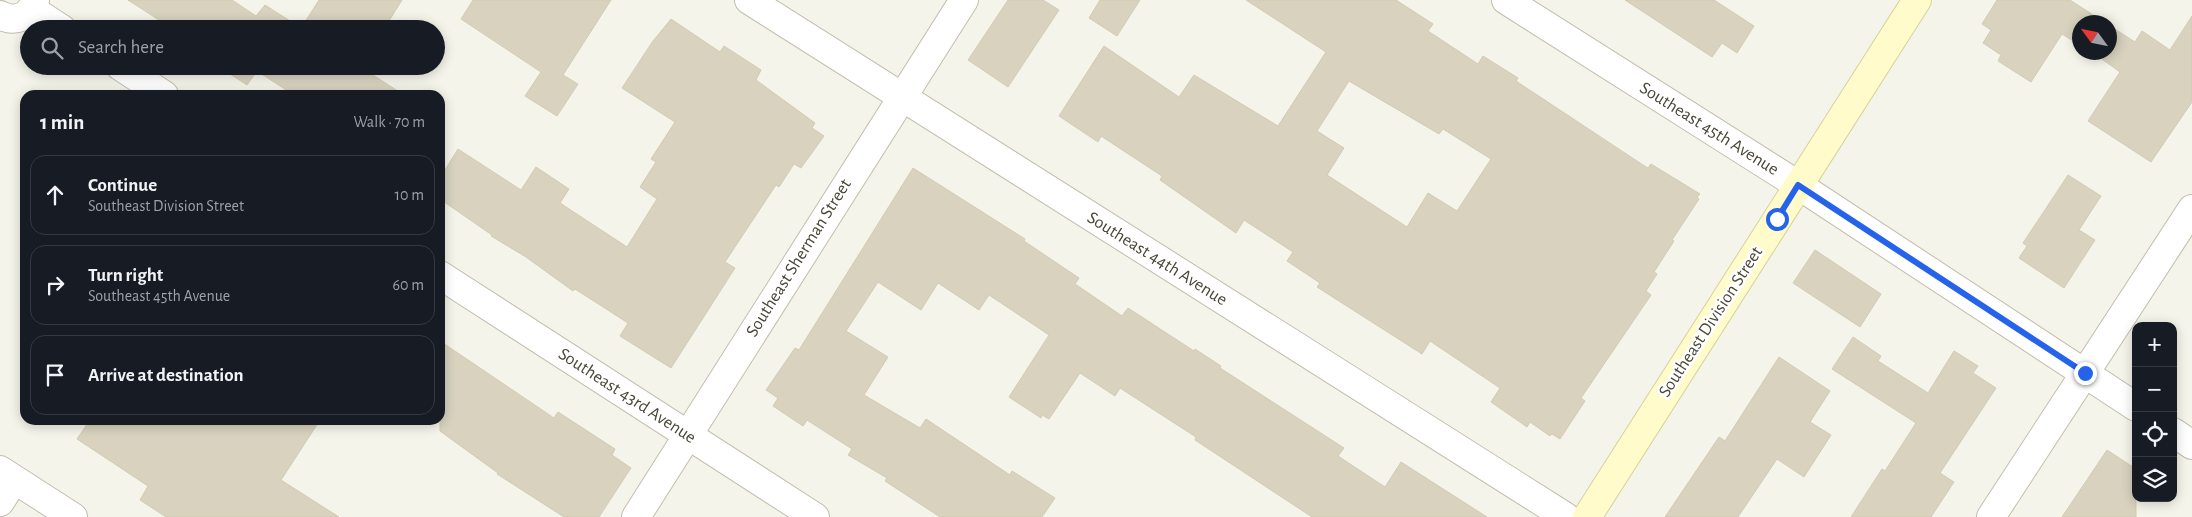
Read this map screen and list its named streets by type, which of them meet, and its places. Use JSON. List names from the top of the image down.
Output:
{
  "streets": {
    "main road": ["Southeast Division Street"],
    "street": [
      "Southeast 45th Avenue",
      "Southeast Sherman Street",
      "Southeast 44th Avenue",
      "Southeast 43rd Avenue"
    ]
  },
  "crossings": [
    ["Southeast 45th Avenue", "Southeast Division Street"],
    ["Southeast Sherman Street", "Southeast 44th Avenue"],
    ["Southeast Sherman Street", "Southeast 43rd Avenue"]
  ],
  "north": "top left",
  "page": {
    "search": "Search here",
    "heading": ["1 min", "Walk · 70 m"],
    "list": [
      ["Continue", "Southeast Division Street", "10 m"],
      ["Turn right", "Southeast 45th Avenue", "60 m"],
      "Arrive at destination"
    ],
    "map_buttons": ["+", "−"]
  }
}
